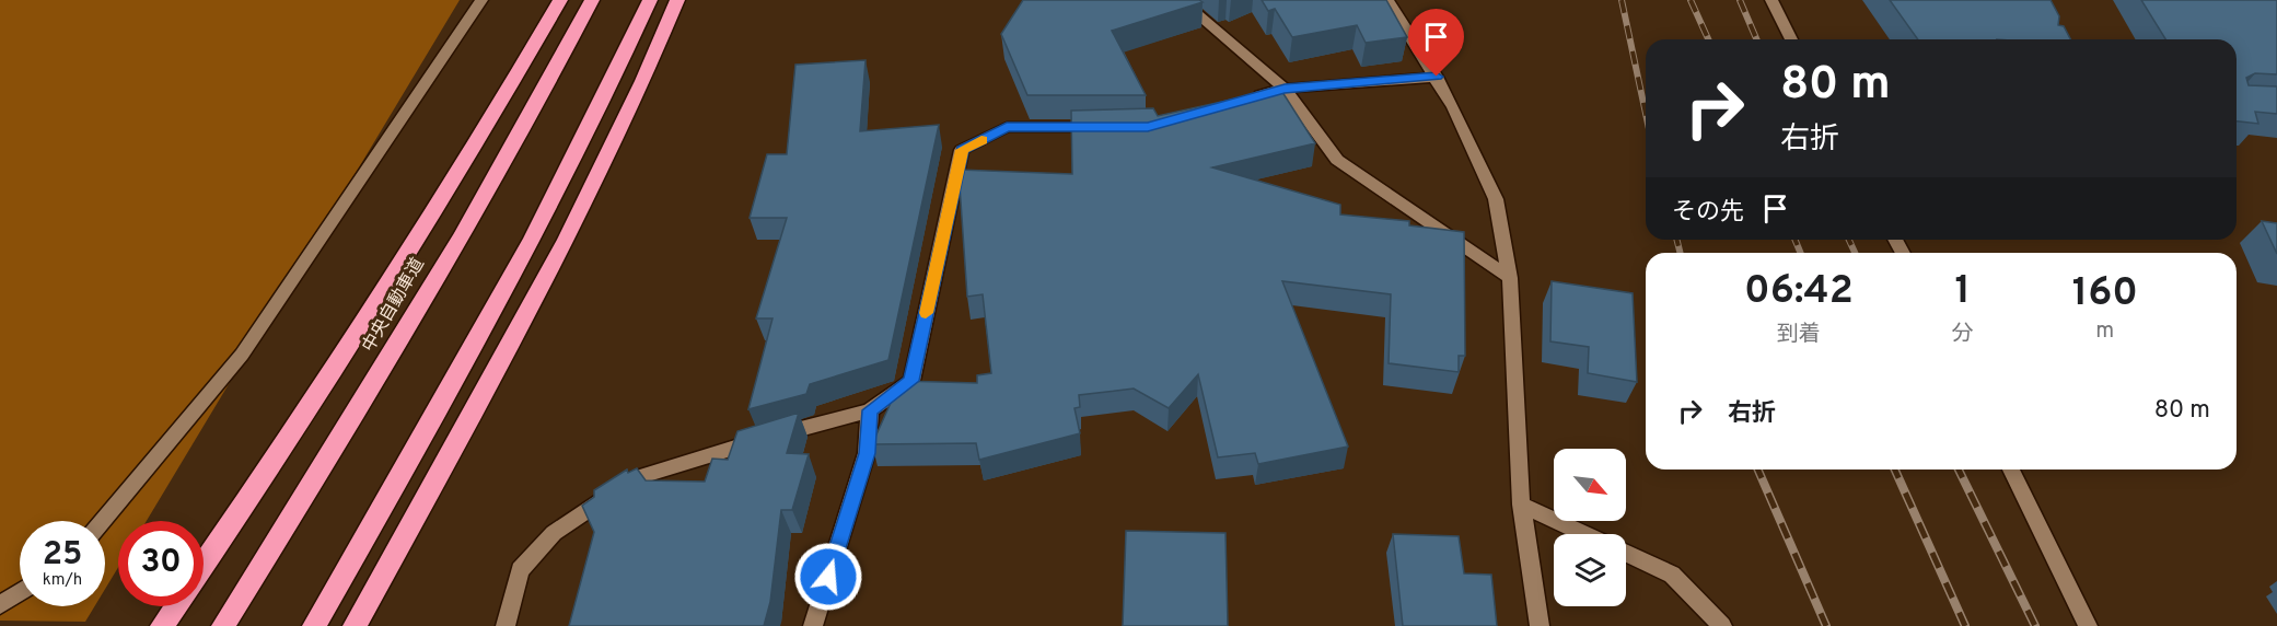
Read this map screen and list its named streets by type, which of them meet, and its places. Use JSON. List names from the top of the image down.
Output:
{
  "streets": {
    "highway": ["中央自動車道"]
  },
  "north": "bottom right",
  "page": {
    "turn": ["80 m", "右折"],
    "then": "その先",
    "eta": [
      "06:42",
      "到着",
      "1",
      "分",
      "160",
      "m"
    ],
    "list": [
      {
        "name": "右折",
        "value": "80 m"
      }
    ],
    "speed": "25 km/h",
    "limit": "30"
  }
}
